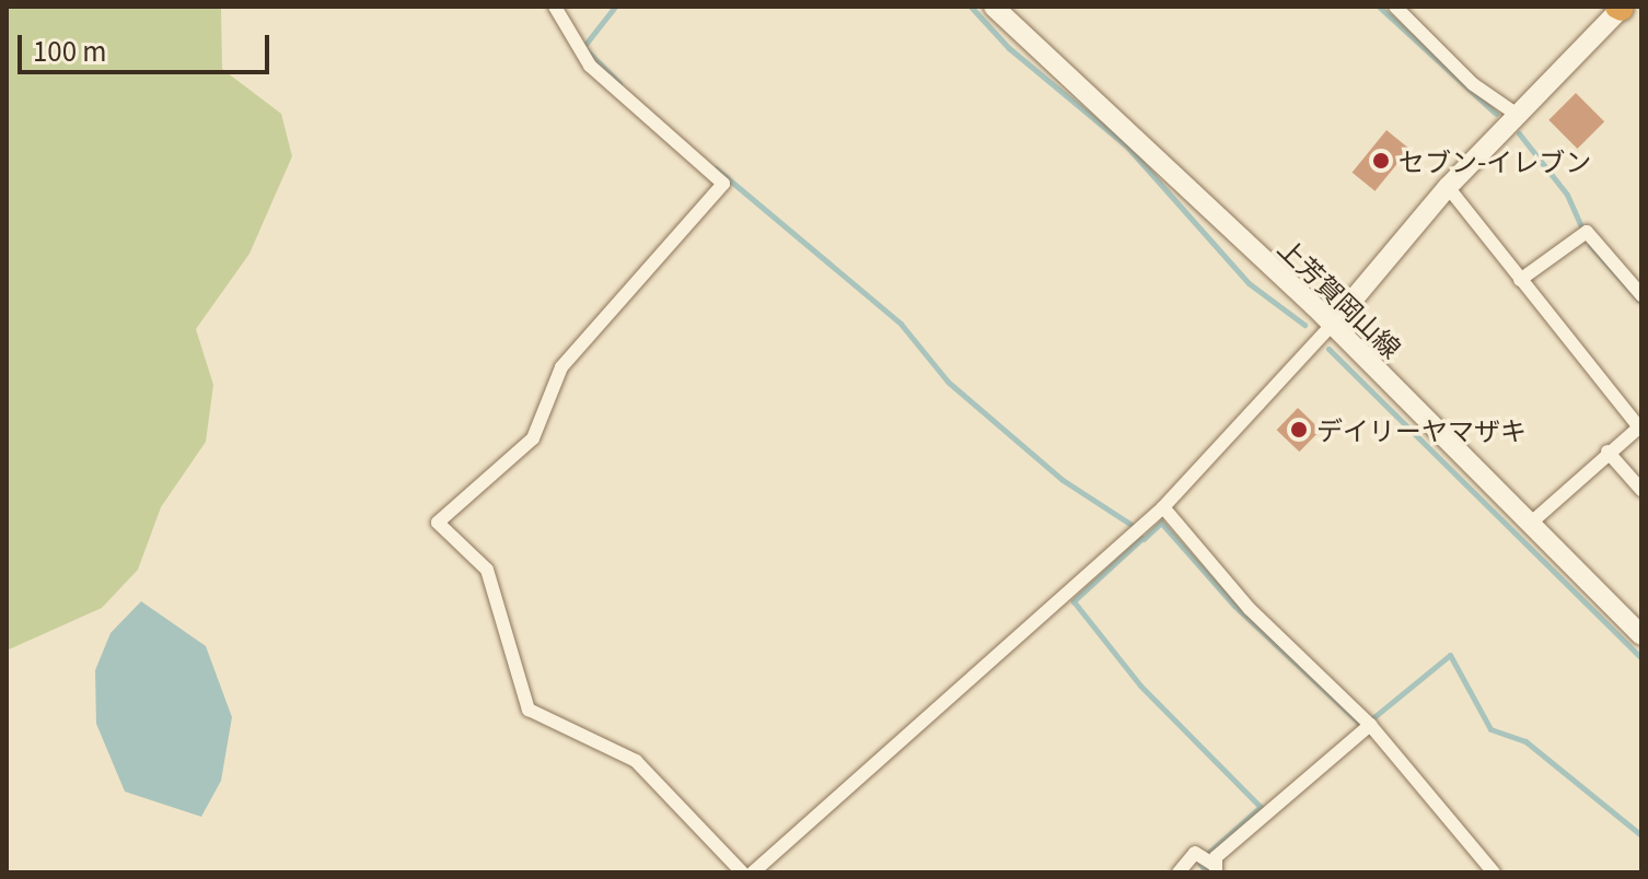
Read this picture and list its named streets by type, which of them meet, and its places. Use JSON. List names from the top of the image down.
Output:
{
  "streets": {
    "main road": ["上芳賀岡山線"]
  },
  "places": ["セブン-イレブン", "デイリーヤマザキ"],
  "scale_bar": "100 m"
}
